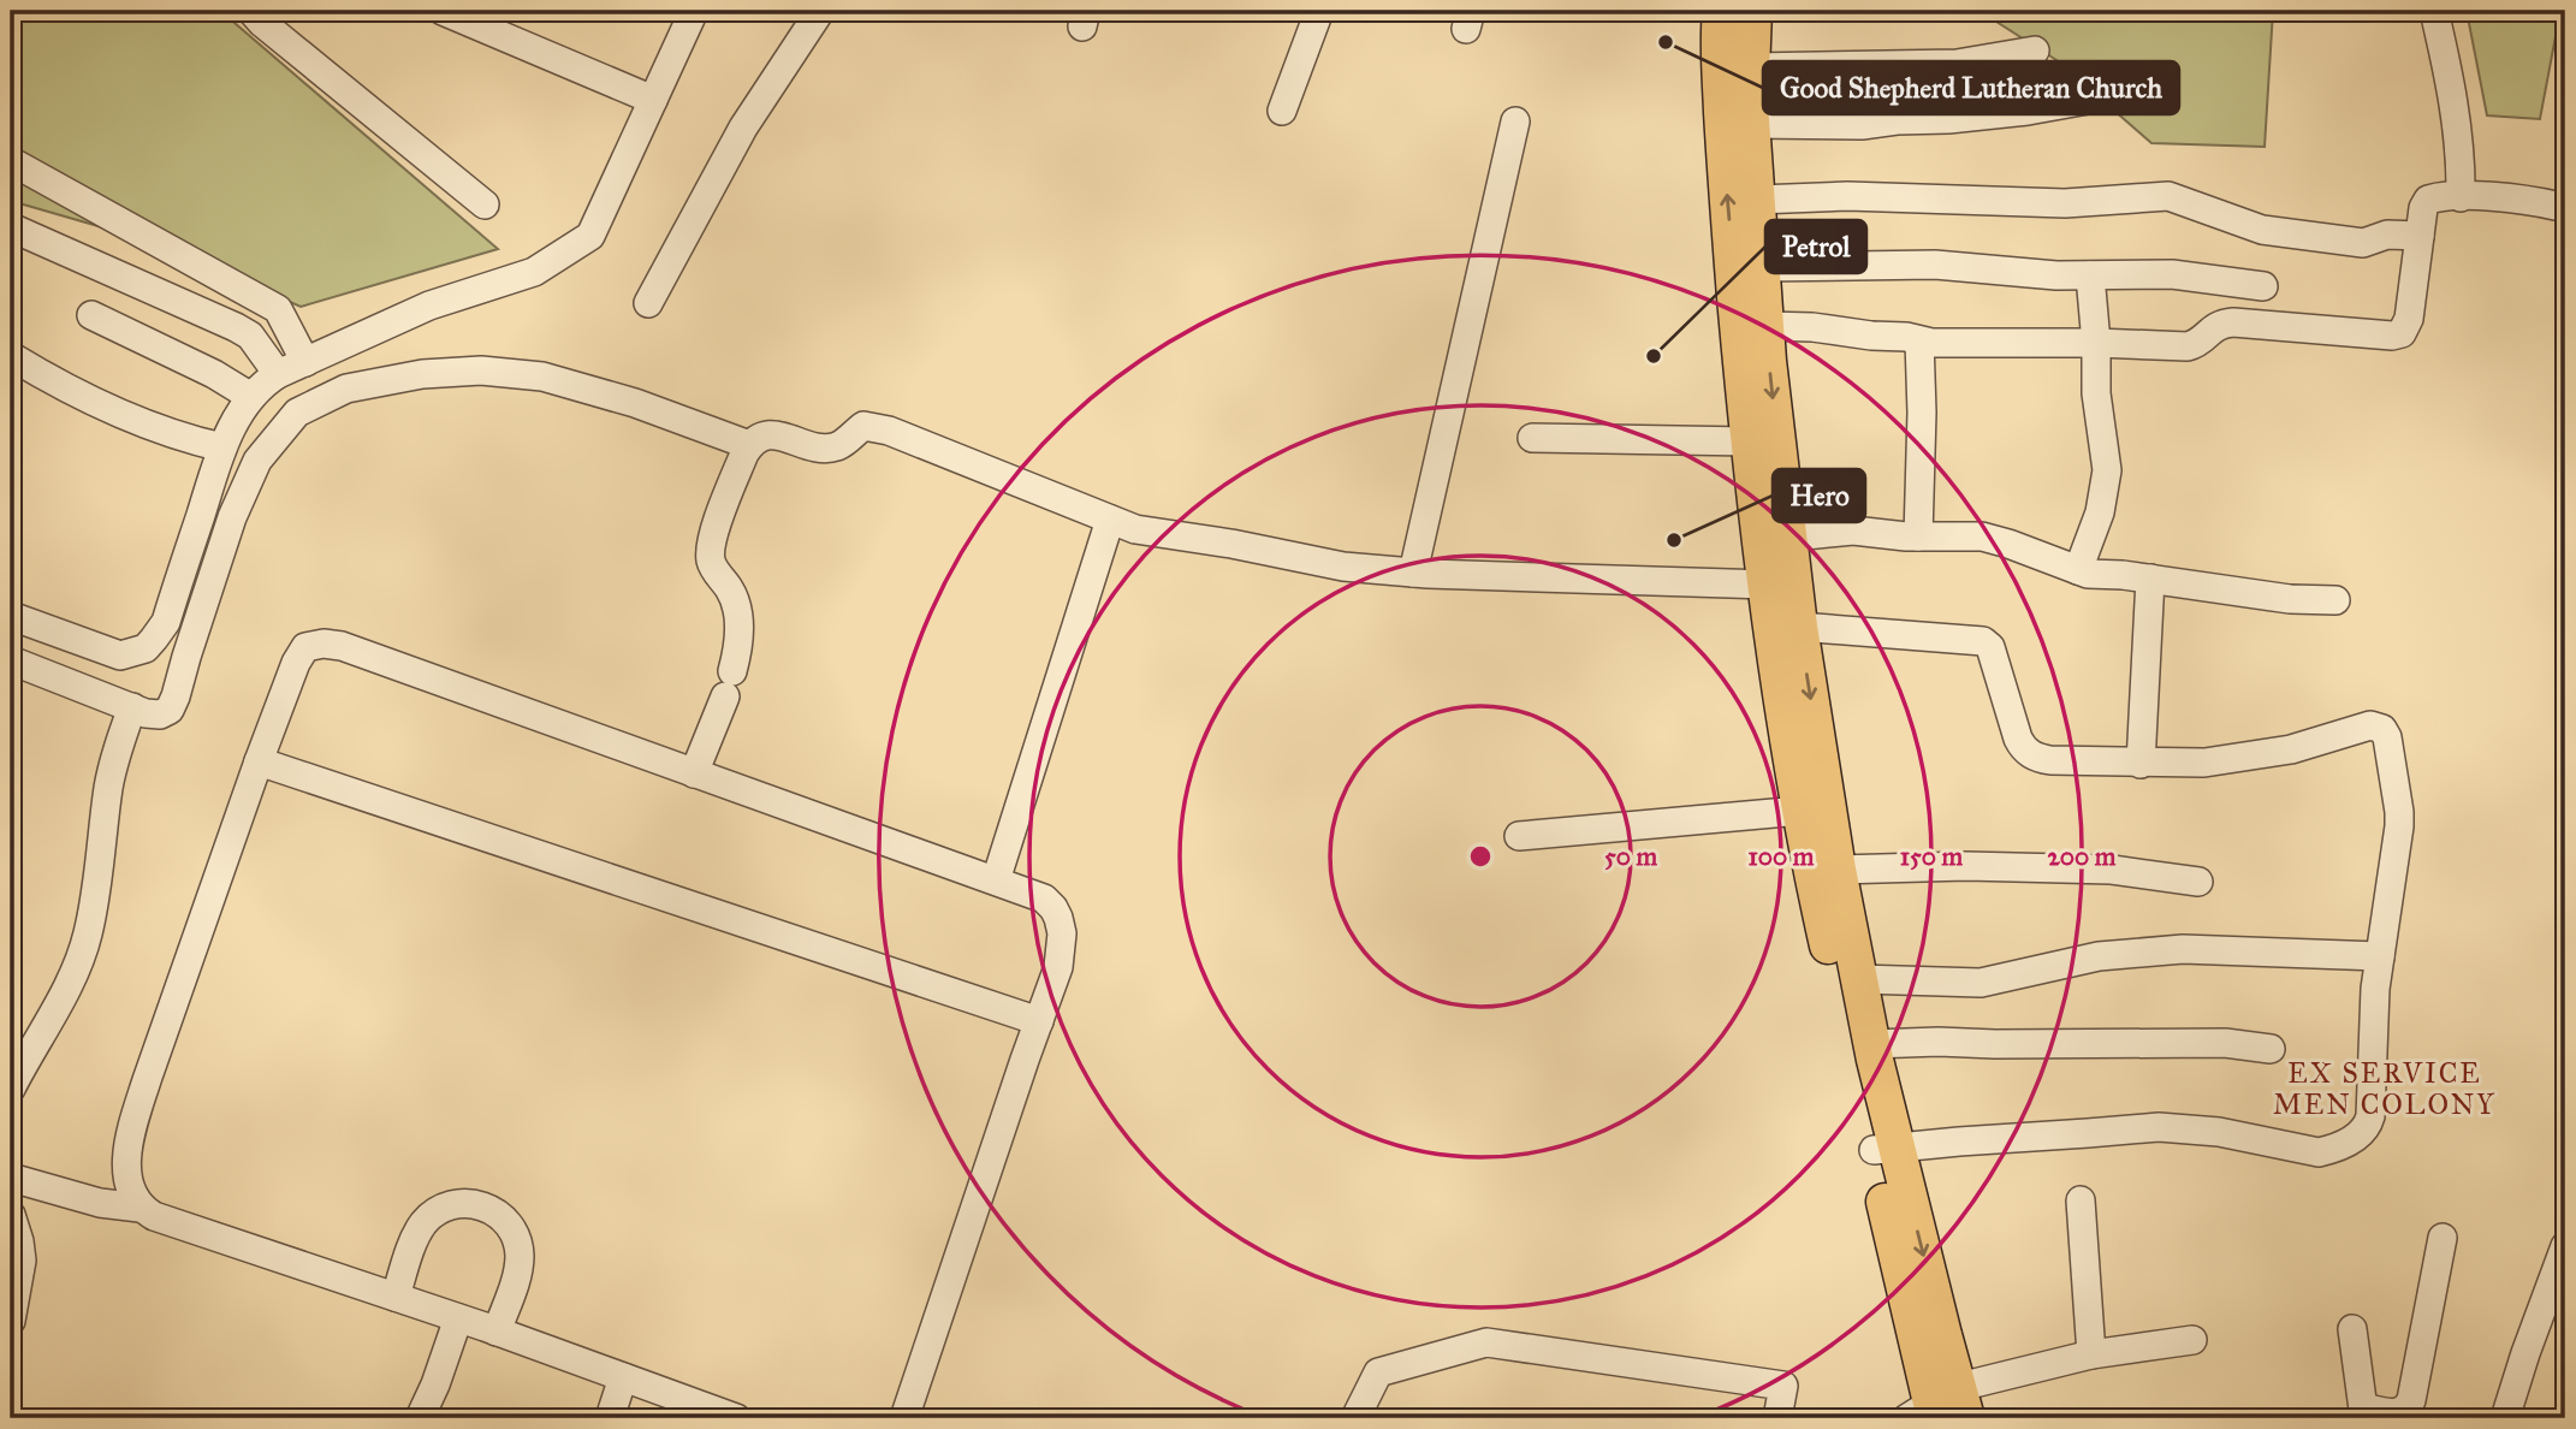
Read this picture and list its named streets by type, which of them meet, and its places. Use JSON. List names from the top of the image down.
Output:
{
  "districts": ["EX SERVICE MEN COLONY"],
  "places": ["Good Shepherd Lutheran Church", "Petrol", "Hero"],
  "rings": [
    "50 m",
    "100 m",
    "150 m",
    "200 m"
  ]
}
